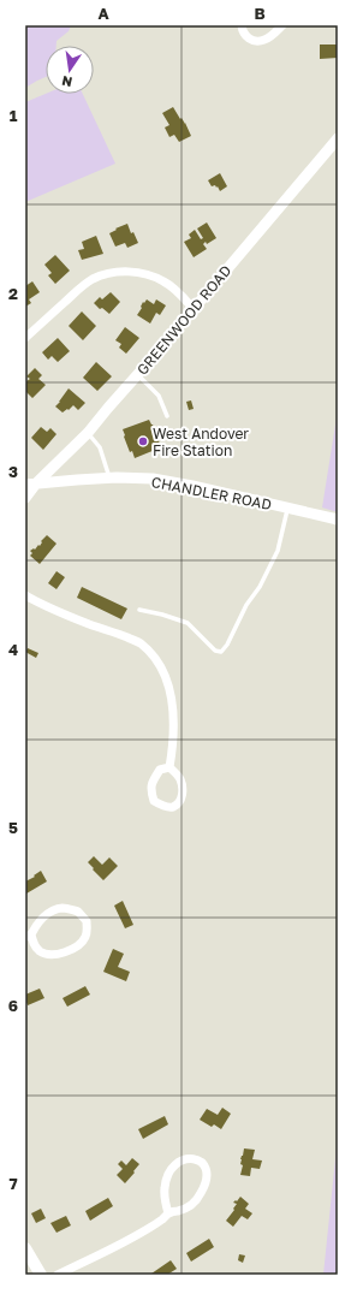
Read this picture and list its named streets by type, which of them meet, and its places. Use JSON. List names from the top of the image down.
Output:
{
  "streets": {
    "street": ["GREENWOOD ROAD", "CHANDLER ROAD"]
  },
  "crossings": [
    ["GREENWOOD ROAD", "CHANDLER ROAD"]
  ],
  "places": ["West Andover Fire Station"],
  "north": "bottom",
  "grid": {
    "columns": ["A", "B"],
    "rows": [
      "1",
      "2",
      "3",
      "4",
      "5",
      "6",
      "7"
    ]
  }
}
